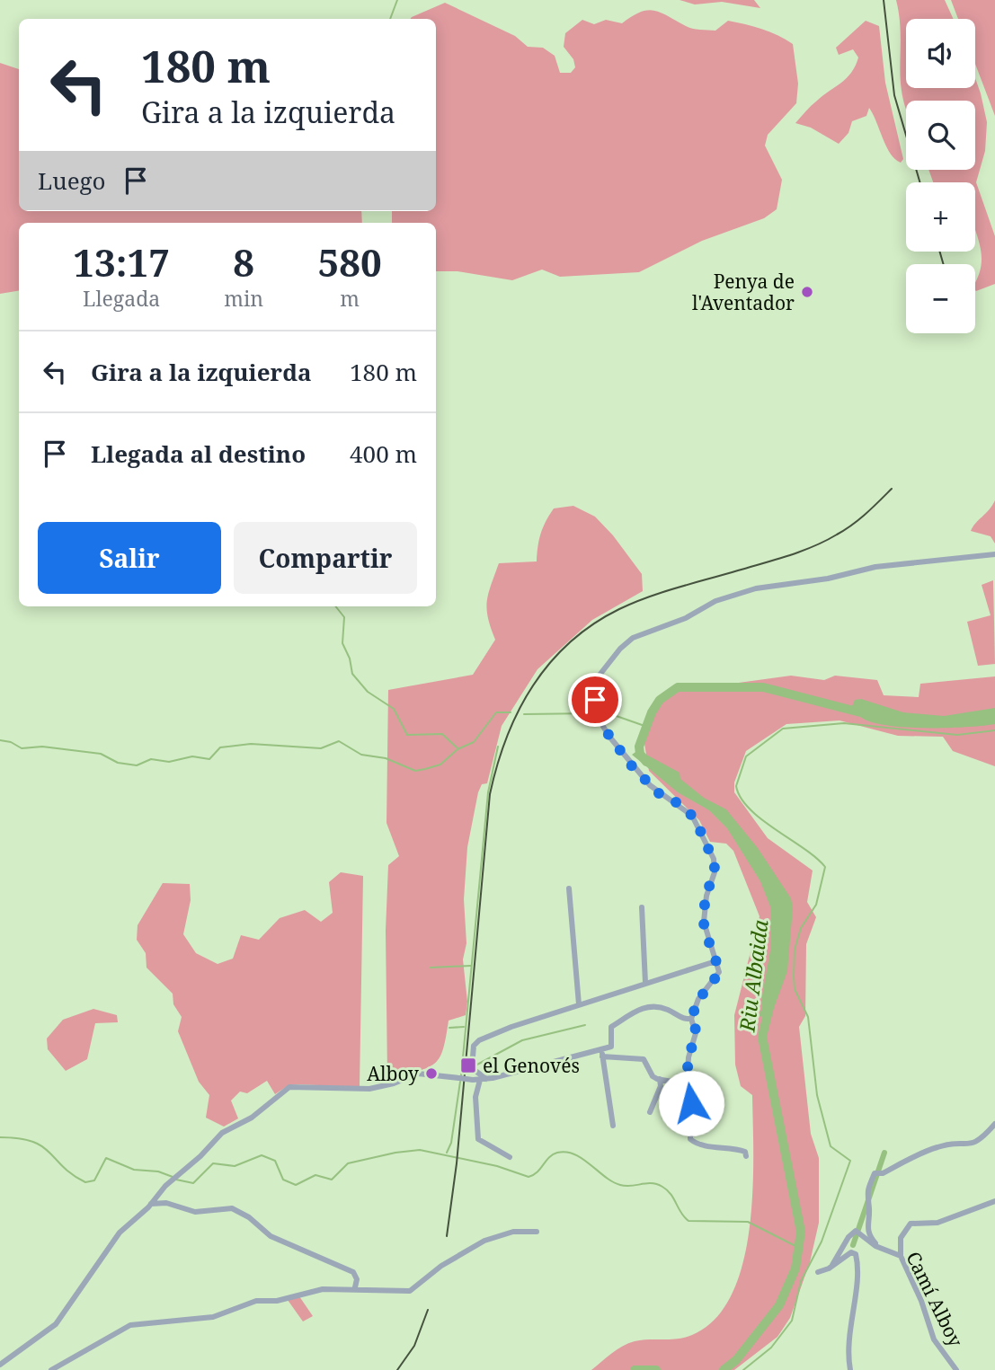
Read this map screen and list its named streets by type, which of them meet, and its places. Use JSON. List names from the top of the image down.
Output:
{
  "streets": {
    "street": ["Camí Alboy"]
  },
  "water": ["Riu Albaida"],
  "places": {
    "other": ["Penya de l'Aventador", "Alboy"],
    "transit": ["el Genovés"]
  },
  "page": {
    "map_buttons": ["+", "−"],
    "turn": ["180 m", "Gira a la izquierda"],
    "then": "Luego",
    "eta": [
      "13:17",
      "Llegada",
      "8",
      "min",
      "580",
      "m"
    ],
    "list": [
      {
        "name": "Gira a la izquierda",
        "value": "180 m"
      },
      {
        "name": "Llegada al destino",
        "value": "400 m"
      }
    ],
    "buttons": ["Salir", "Compartir"]
  }
}
